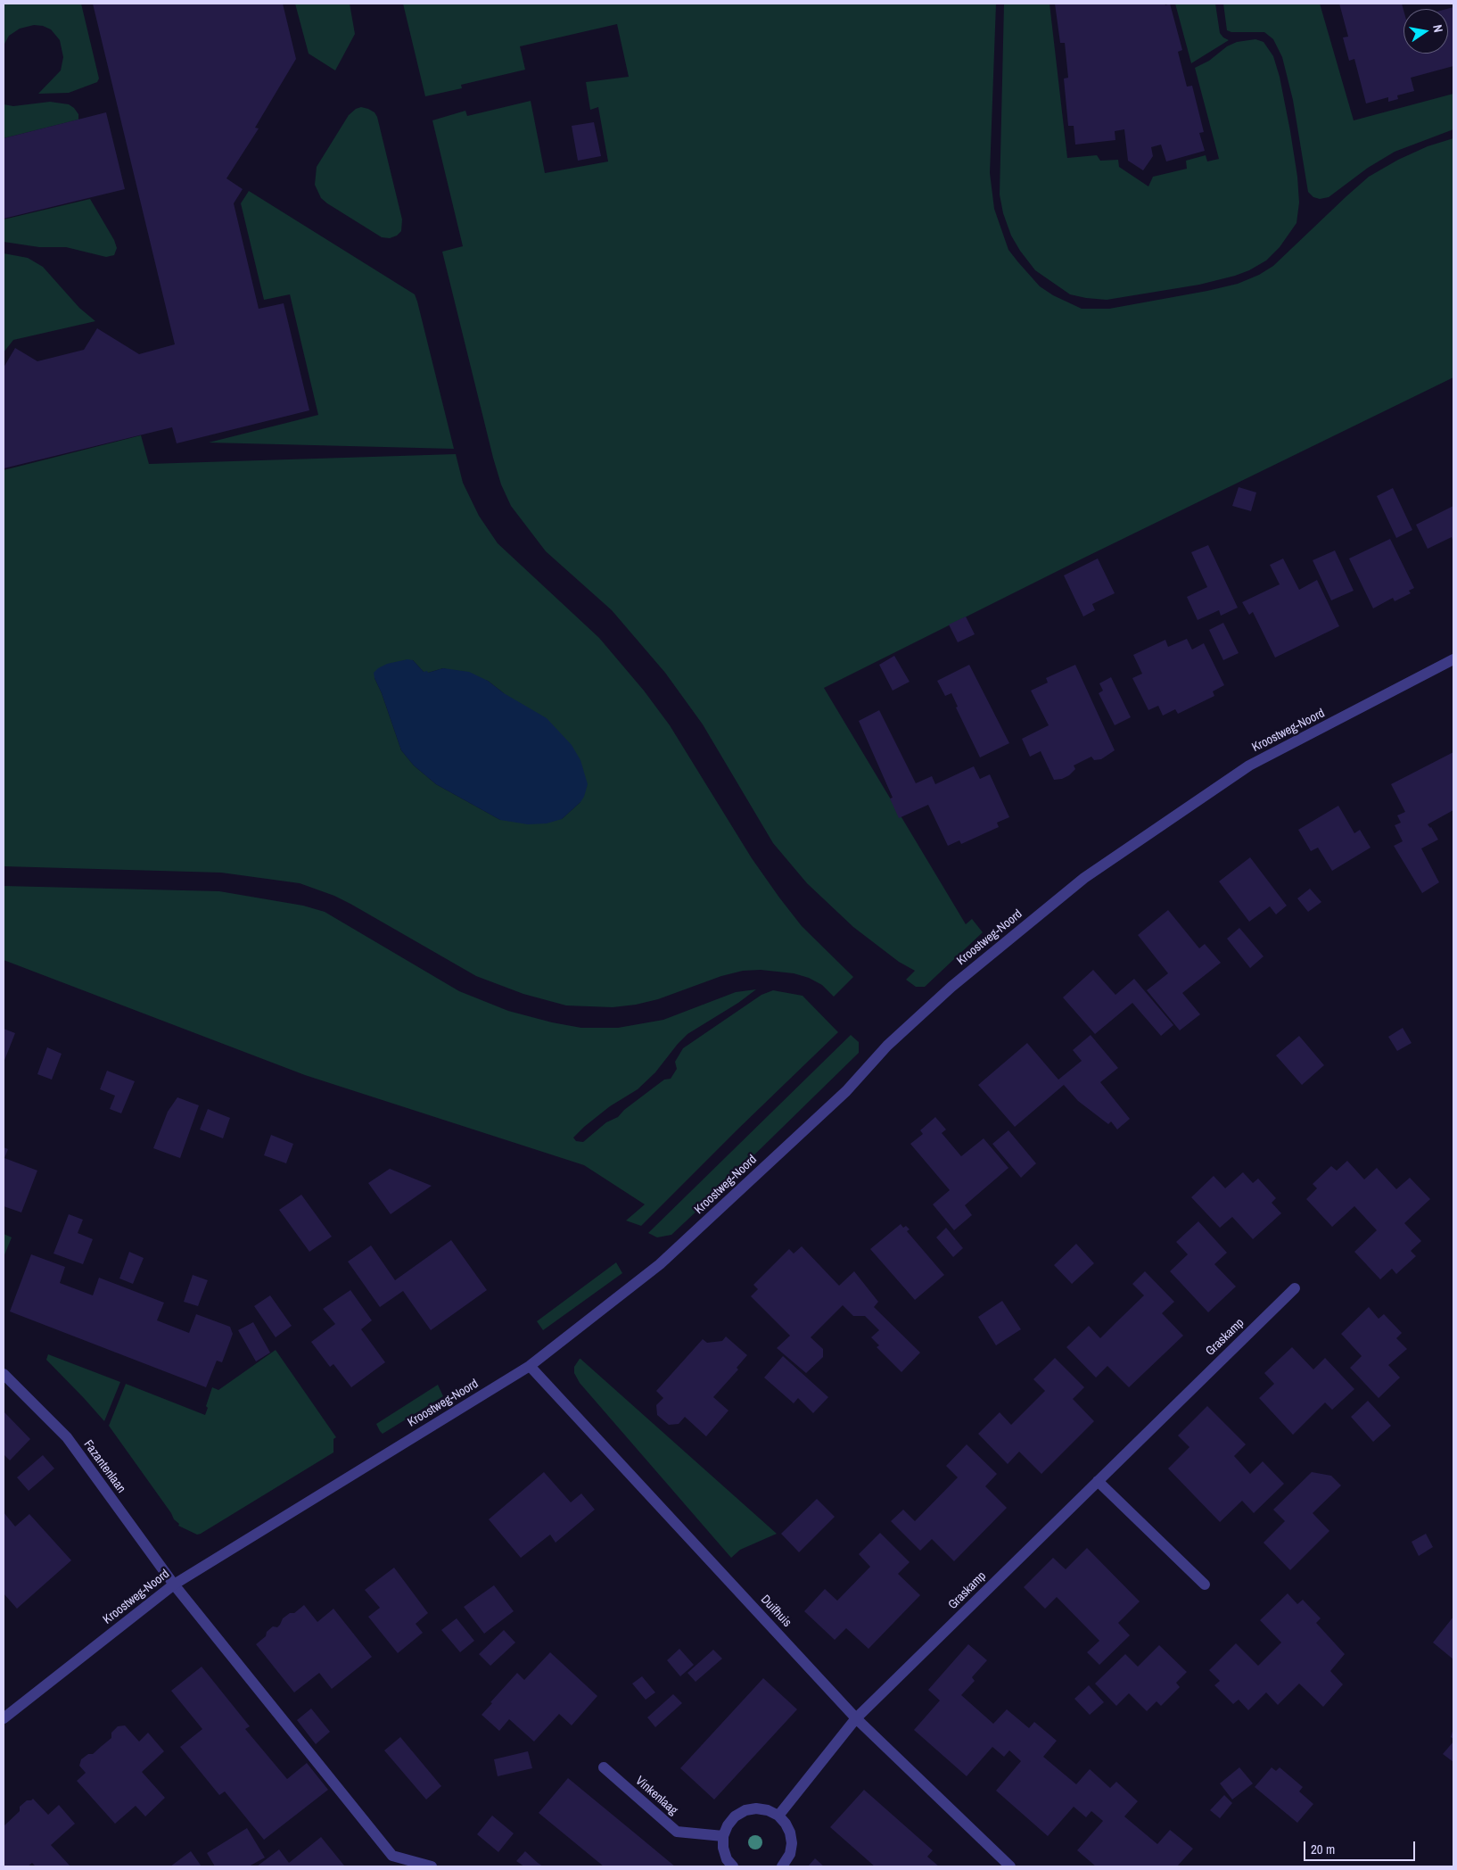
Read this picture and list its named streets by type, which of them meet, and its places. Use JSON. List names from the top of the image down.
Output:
{
  "streets": {
    "street": [
      "Kroostweg-Noord",
      "Graskamp",
      "Fazantenlaan",
      "Duifhuis",
      "Vinkenlaag"
    ]
  },
  "crossings": [
    ["Kroostweg-Noord", "Fazantenlaan"],
    ["Kroostweg-Noord", "Duifhuis"],
    ["Graskamp", "Duifhuis"]
  ],
  "scale_bar": "20 m",
  "north": "right"
}
